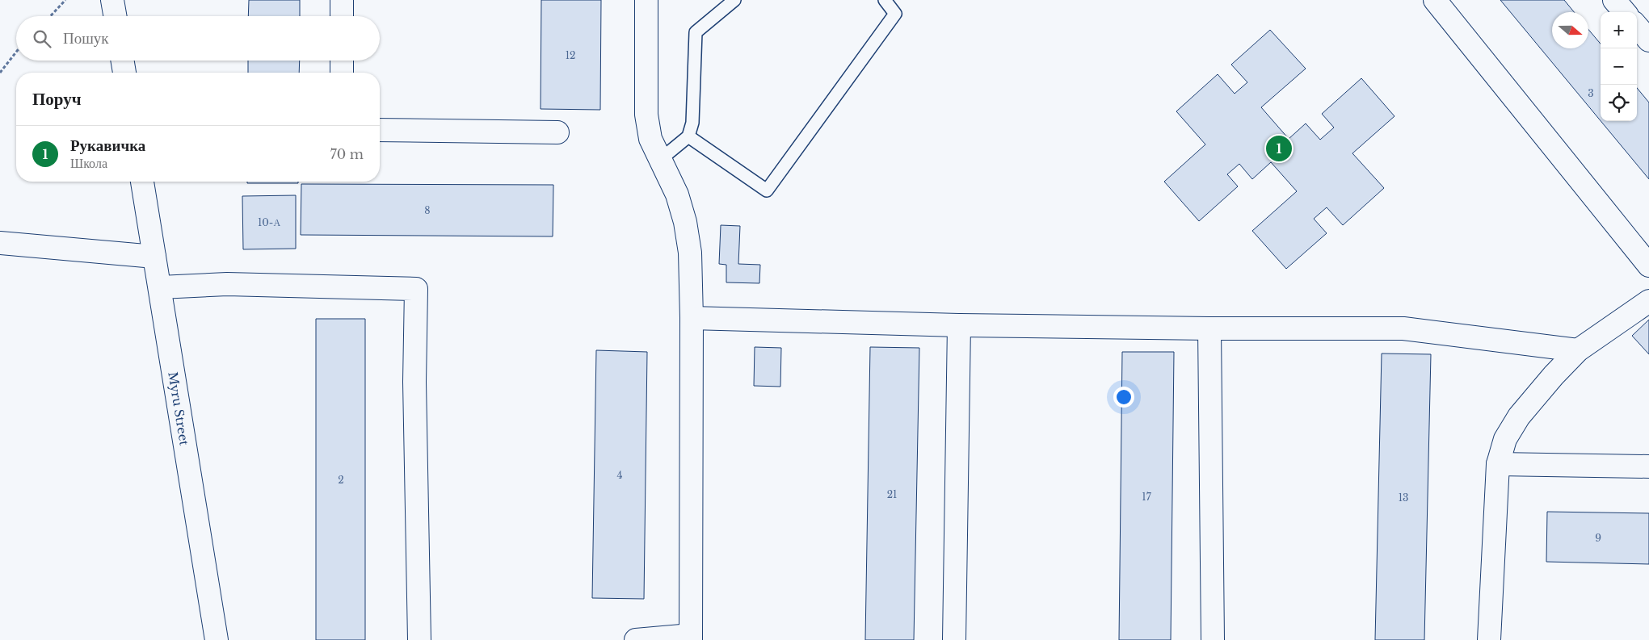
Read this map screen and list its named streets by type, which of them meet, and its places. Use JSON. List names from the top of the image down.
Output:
{
  "streets": {
    "street": ["Myru Street"]
  },
  "house_numbers": [
    "12",
    "3",
    "8",
    "10-А",
    "4",
    "2",
    "21",
    "17",
    "13",
    "9"
  ],
  "north": "right",
  "page": {
    "map_buttons": ["+", "−"],
    "search": "Пошук",
    "heading": "Поруч",
    "list": [
      {
        "mark": "1",
        "name": "Рукавичка",
        "note": "Школа",
        "value": "70 m"
      }
    ],
    "pins": "1"
  }
}
